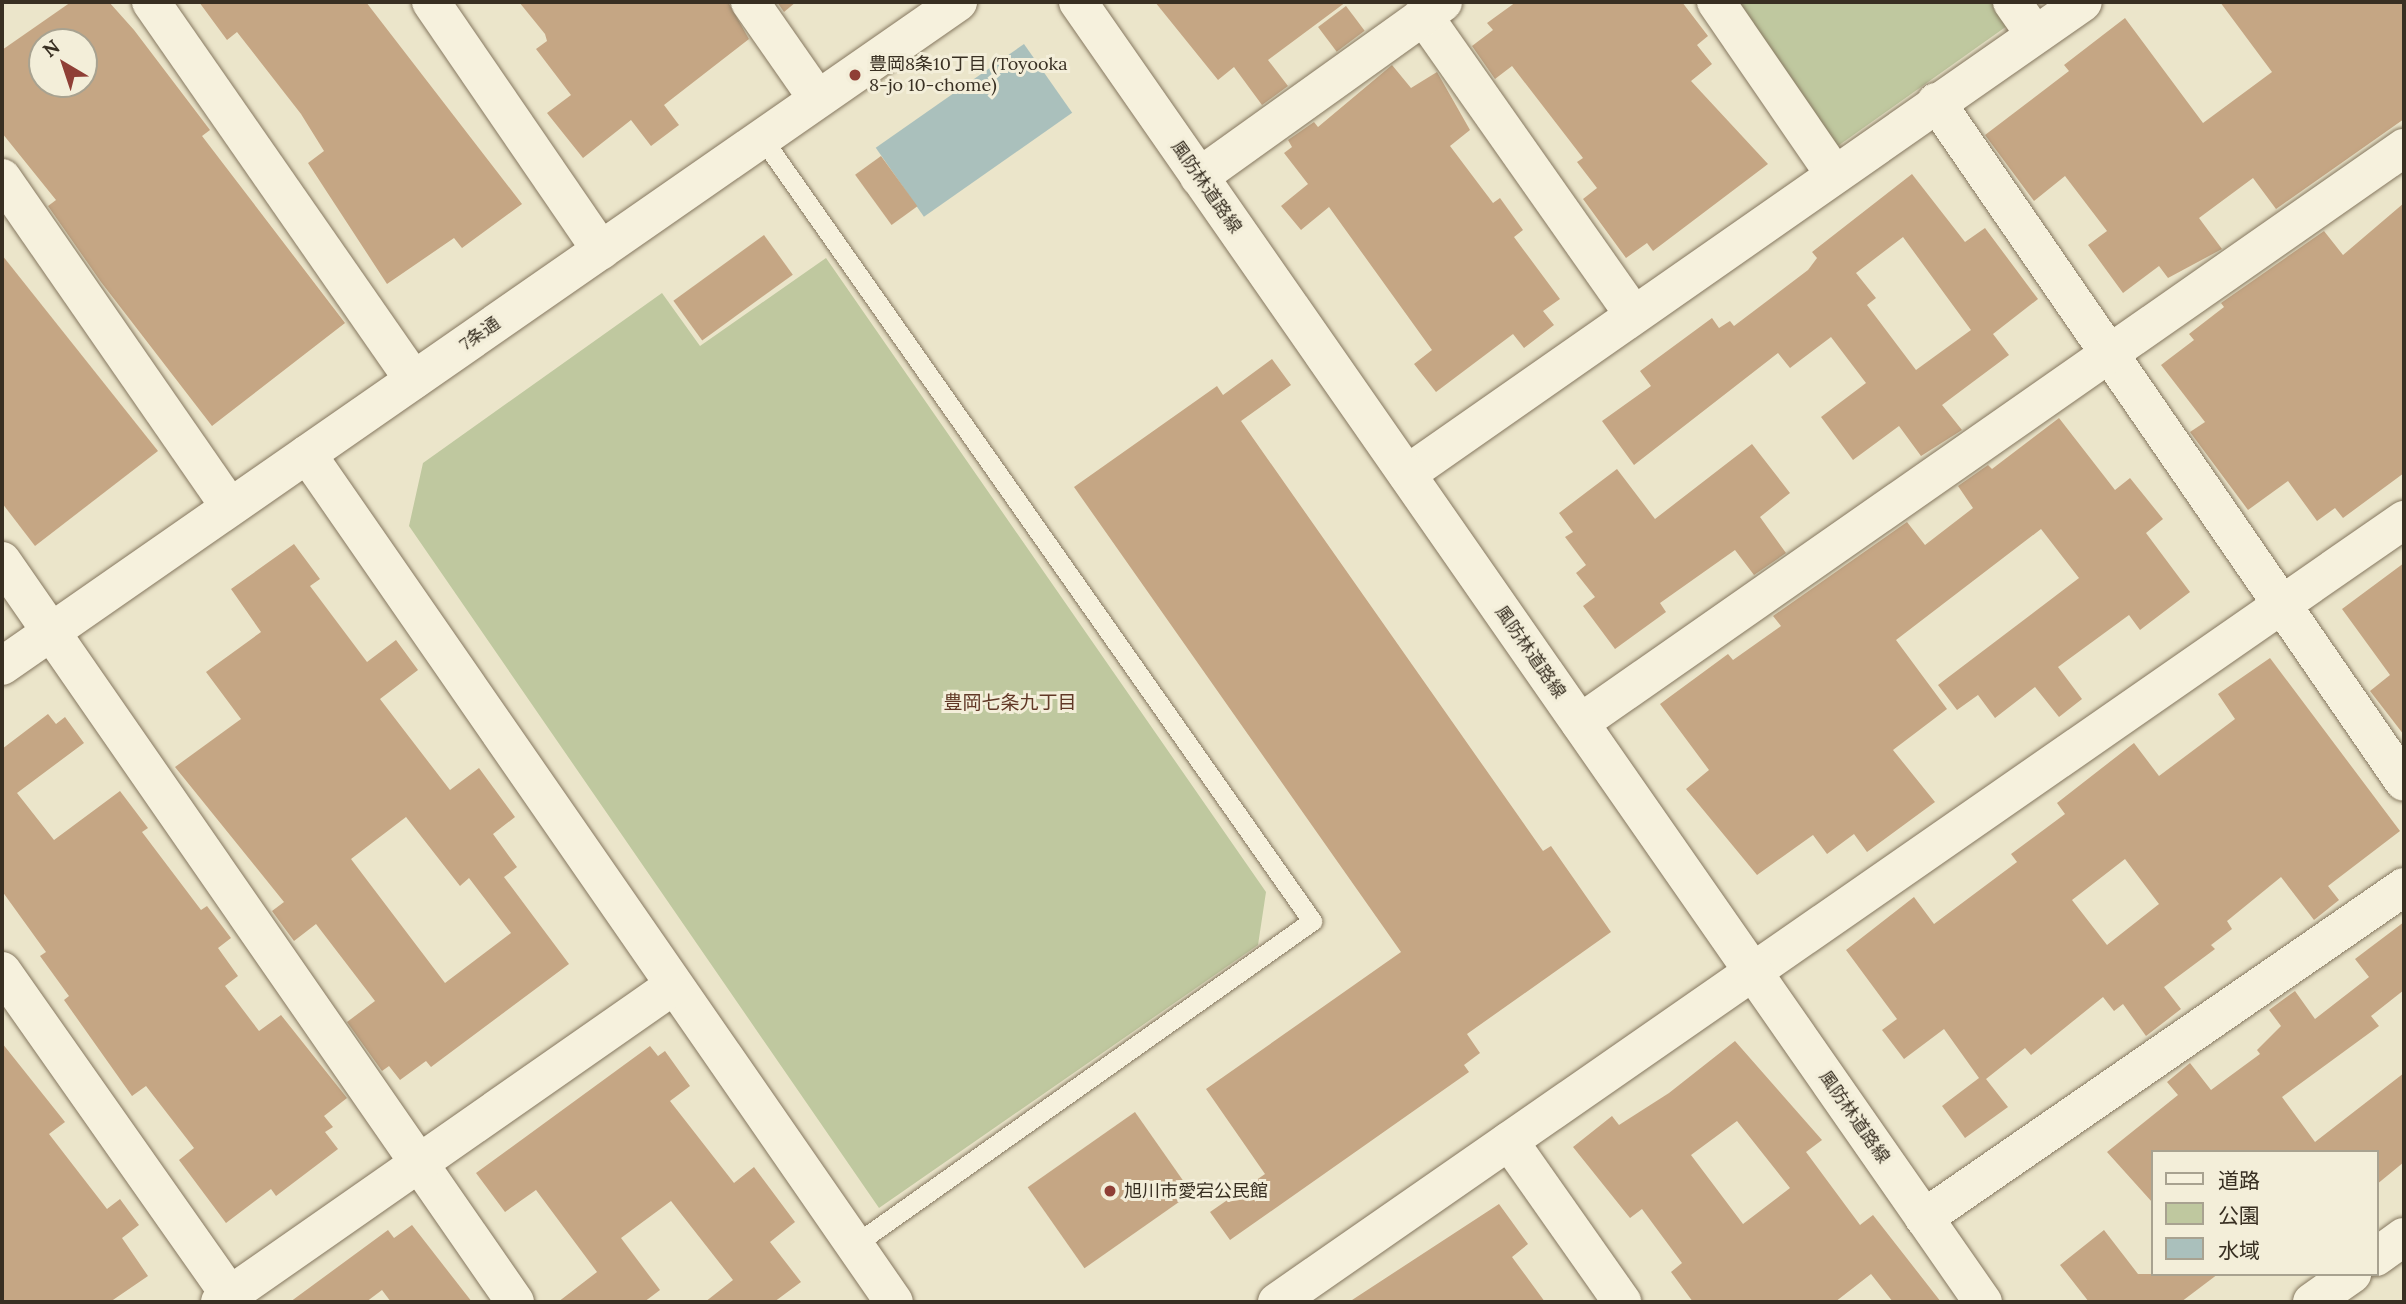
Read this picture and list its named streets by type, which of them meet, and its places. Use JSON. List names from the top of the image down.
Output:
{
  "streets": {
    "street": ["風防林道路線", "7条通"]
  },
  "districts": ["豊岡七条九丁目"],
  "places": ["豊岡8条10丁目 (Toyooka 8-jo 10-chome)", "旭川市愛宕公民館"],
  "legend": ["道路", "公園", "水域"],
  "north": "top left"
}
